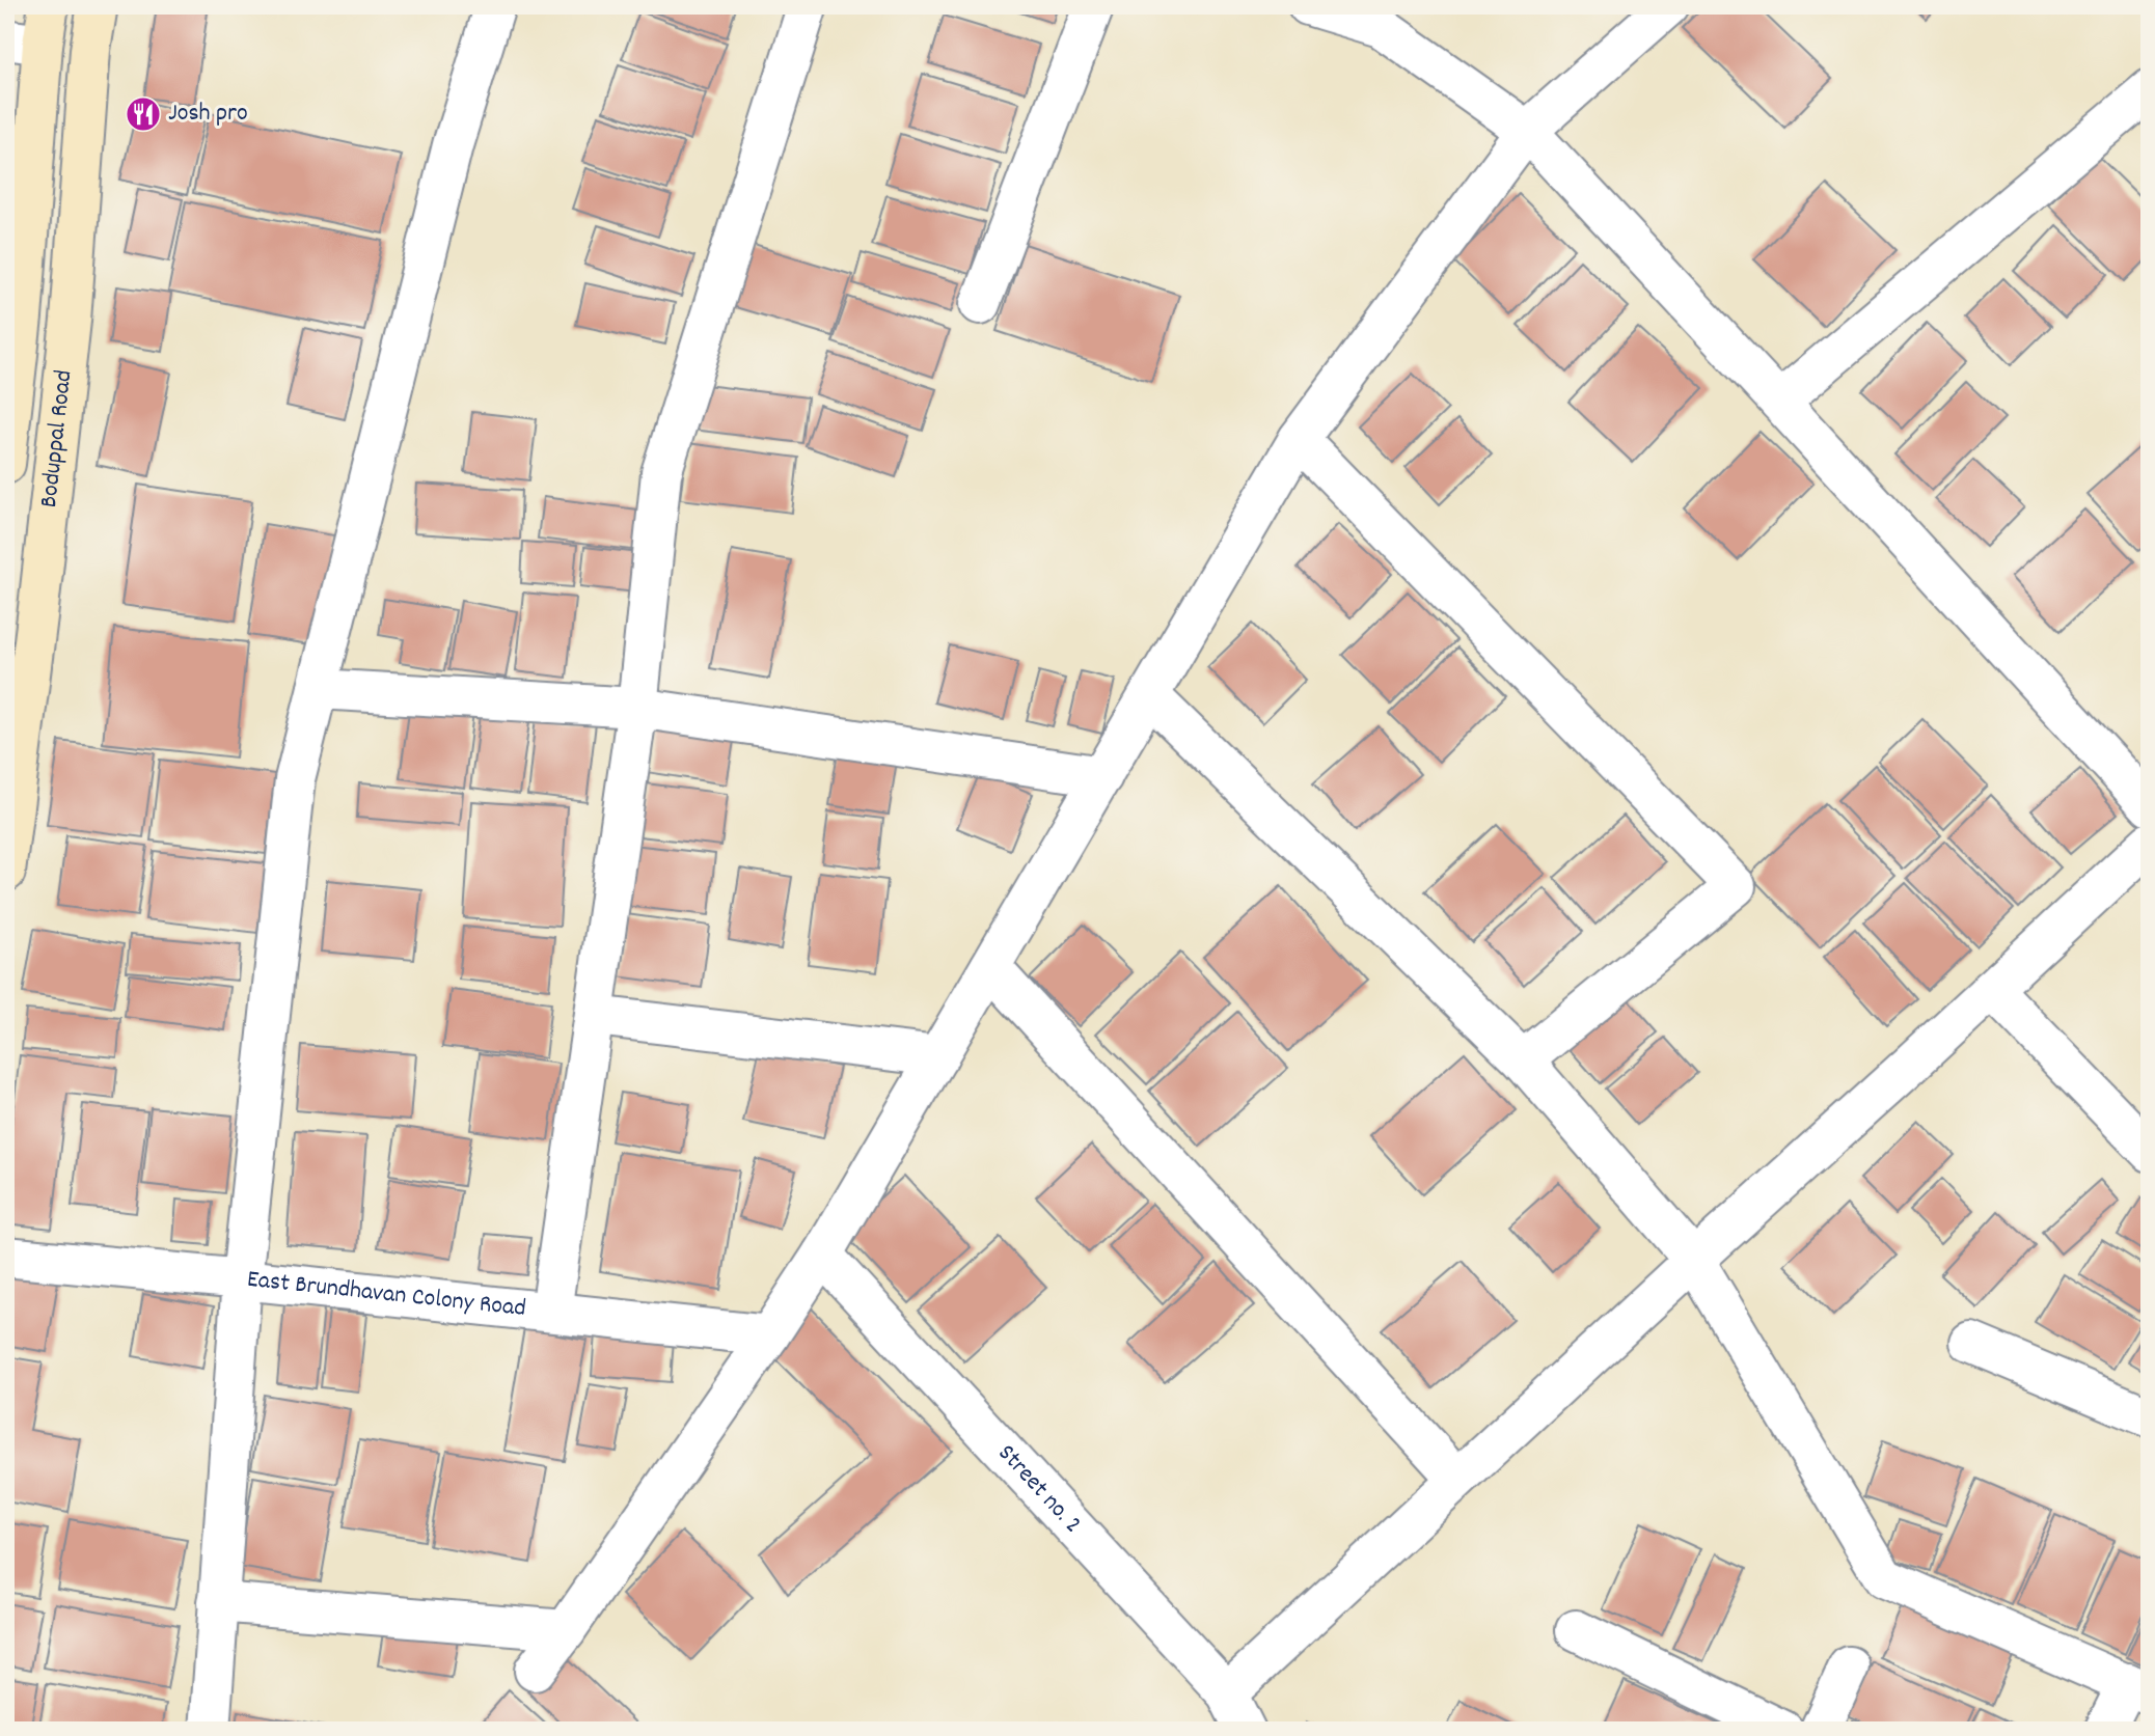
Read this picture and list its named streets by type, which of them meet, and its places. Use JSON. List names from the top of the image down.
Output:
{
  "streets": {
    "street": ["Boduppal Road", "East Brundhavan Colony Road", "Street no. 2"]
  },
  "places": {
    "restaurant": ["Josh pro"]
  }
}
